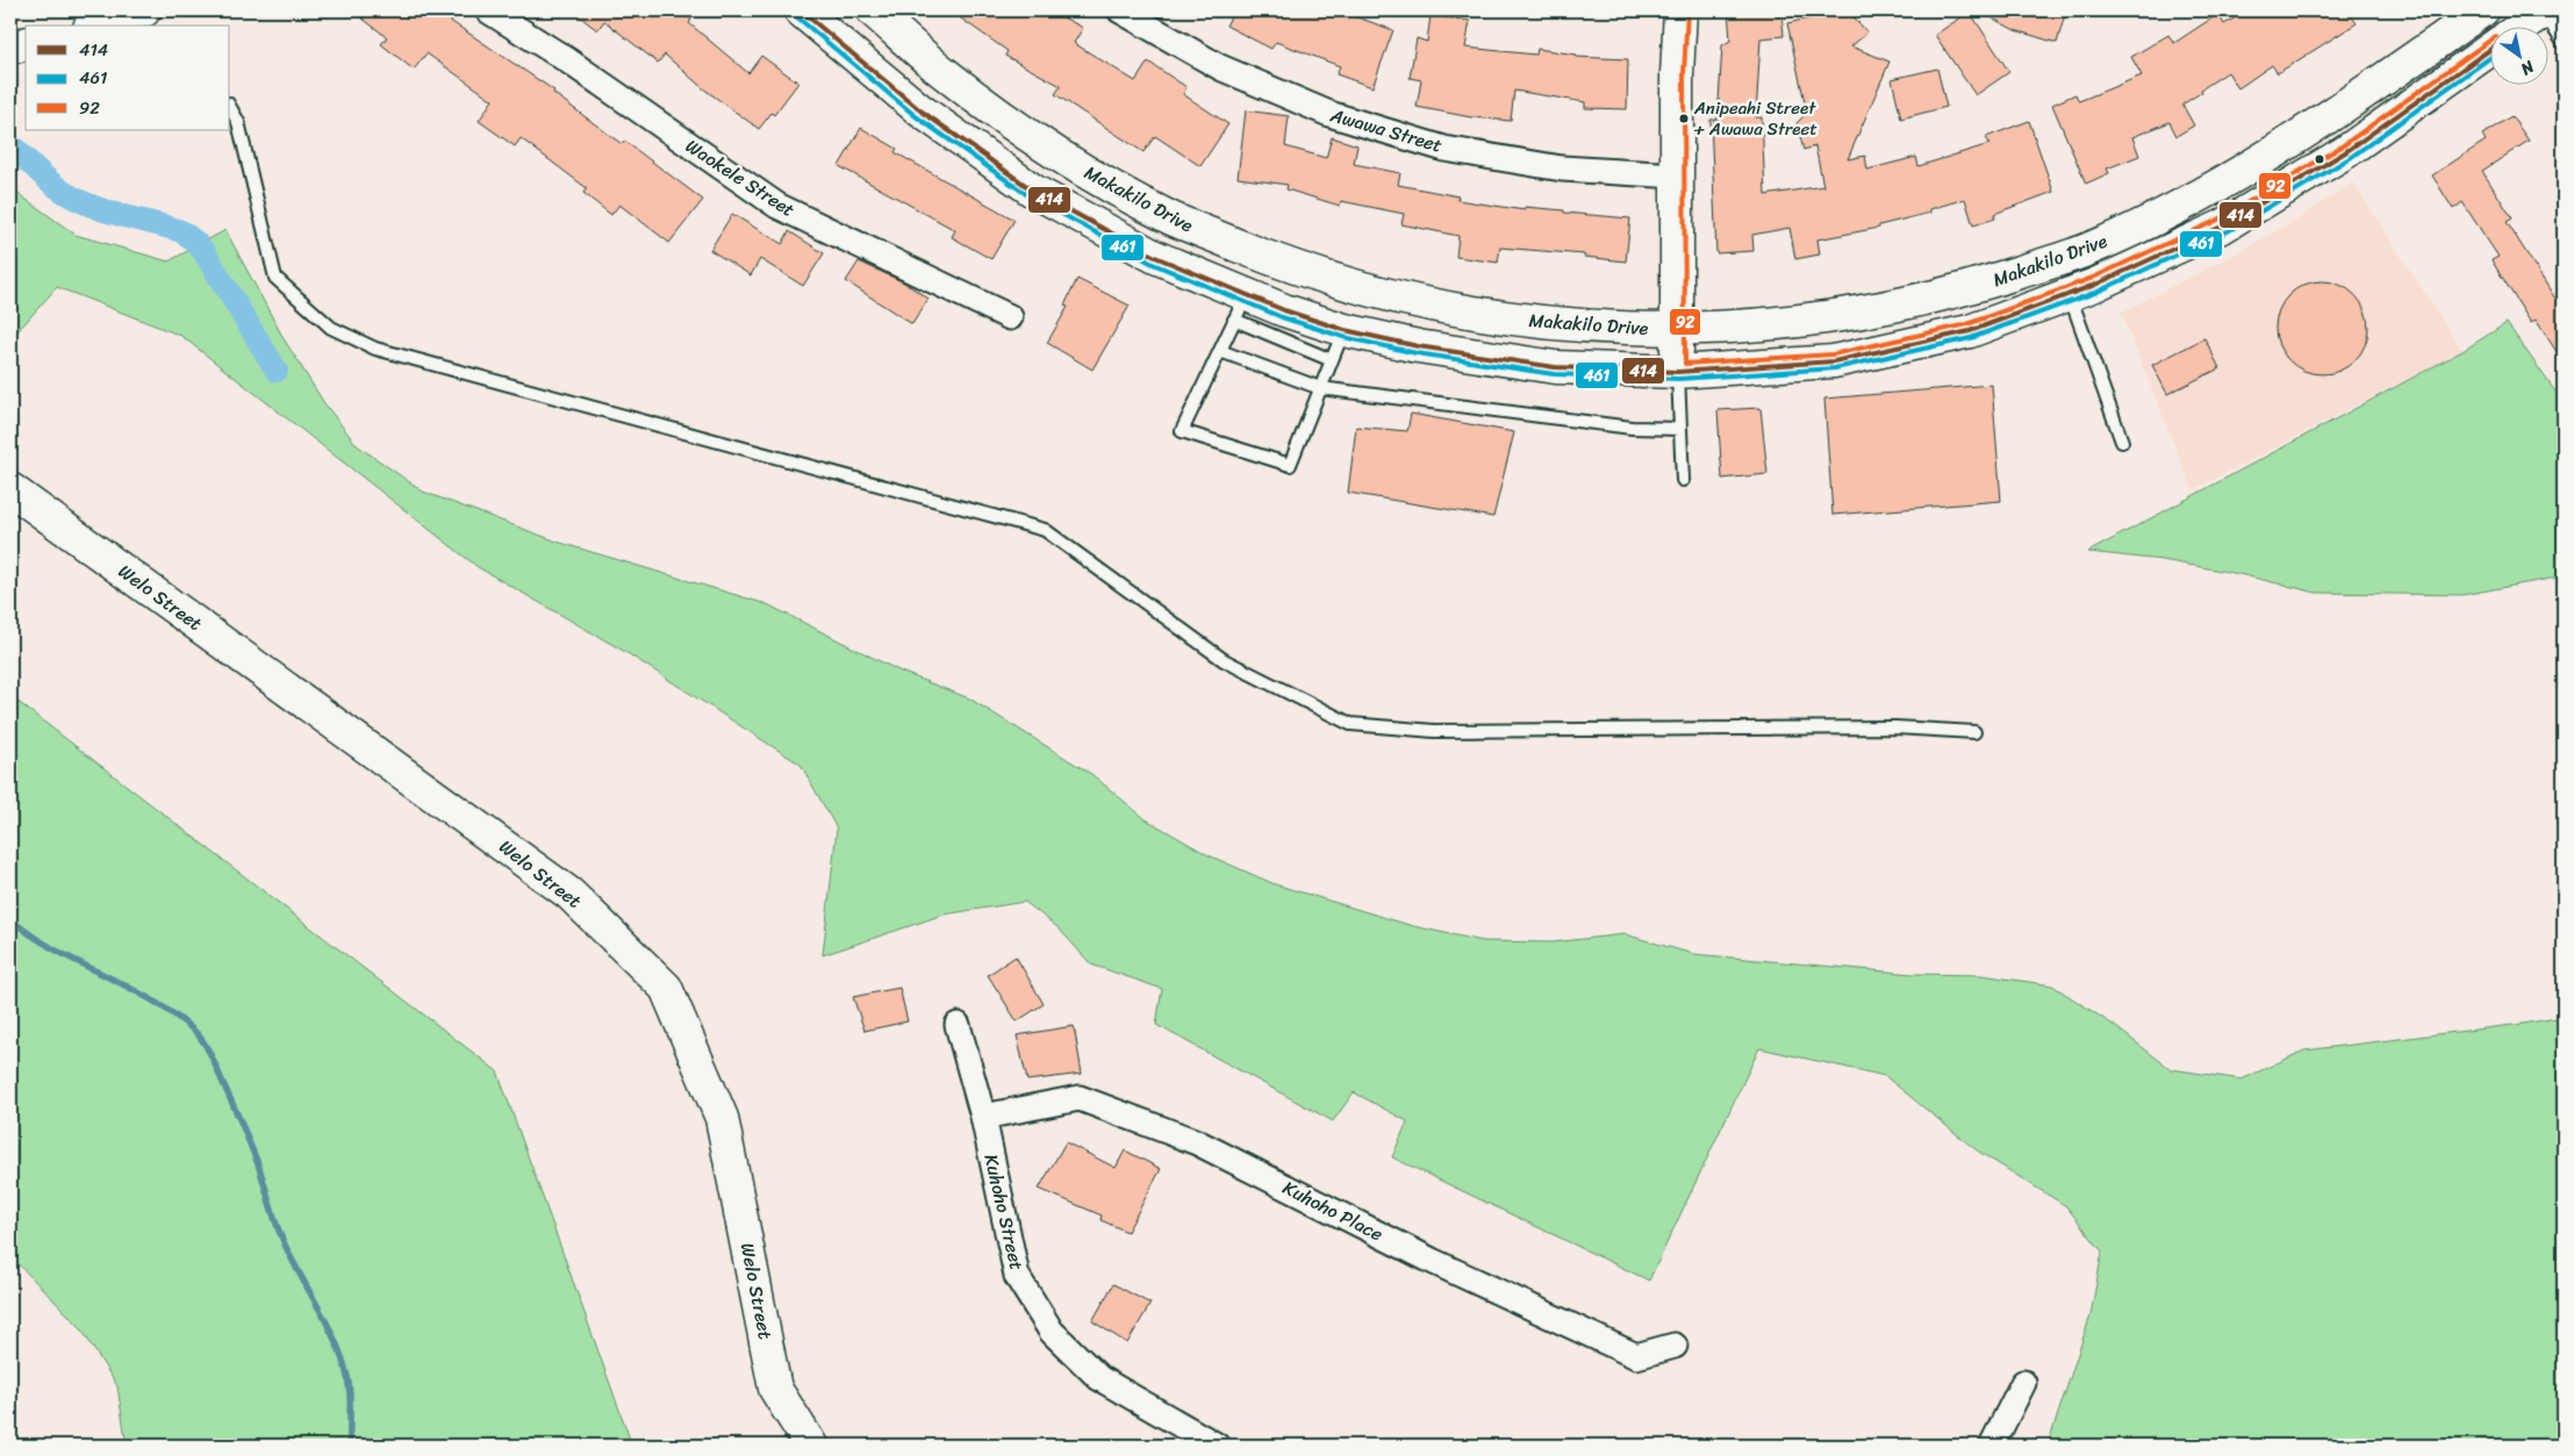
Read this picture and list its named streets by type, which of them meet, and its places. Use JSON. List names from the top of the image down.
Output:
{
  "streets": {
    "main road": ["Makakilo Drive", "Welo Street"],
    "street": [
      "Awawa Street",
      "Waokele Street",
      "Kuhoho Place",
      "Kuhoho Street"
    ]
  },
  "crossings": [
    ["Kuhoho Place", "Kuhoho Street"]
  ],
  "places": ["Anipeahi Street + Awawa Street"],
  "lines": ["transit line 414", "transit line 92", "transit line 461"],
  "legend": ["414", "461", "92"],
  "north": "bottom right"
}
